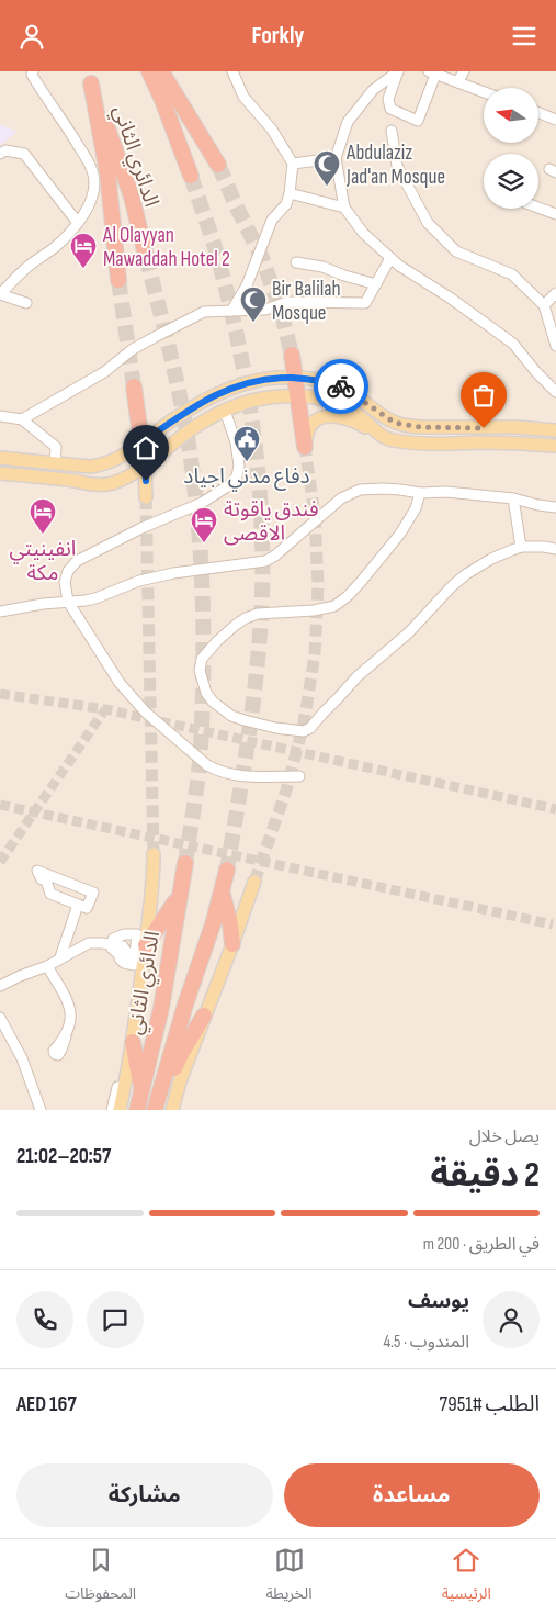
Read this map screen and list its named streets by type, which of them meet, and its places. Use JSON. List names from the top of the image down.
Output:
{
  "streets": {
    "highway": ["الدائري الثاني"]
  },
  "places": {
    "mosque": ["Abdulaziz Jad'an Mosque", "Bir Balilah Mosque"],
    "hotel": ["Al Olayyan Mawaddah Hotel 2", "انفينيتي مكة", "فندق ياقوتة الاقصى"],
    "public building": ["دفاع مدني اجياد"]
  },
  "north": "left",
  "page": {
    "header": "Forkly",
    "heading": ["2 دقيقة", "يصل خلال", "20:57–21:02"],
    "panel": [
      "يوسف",
      "المندوب · 4.5",
      "الطلب #7951",
      "AED 167"
    ],
    "bar": "في الطريق · 200 m",
    "buttons": ["مساعدة", "مشاركة"],
    "tabs": ["الرئيسية", "الخريطة", "المحفوظات"]
  }
}
